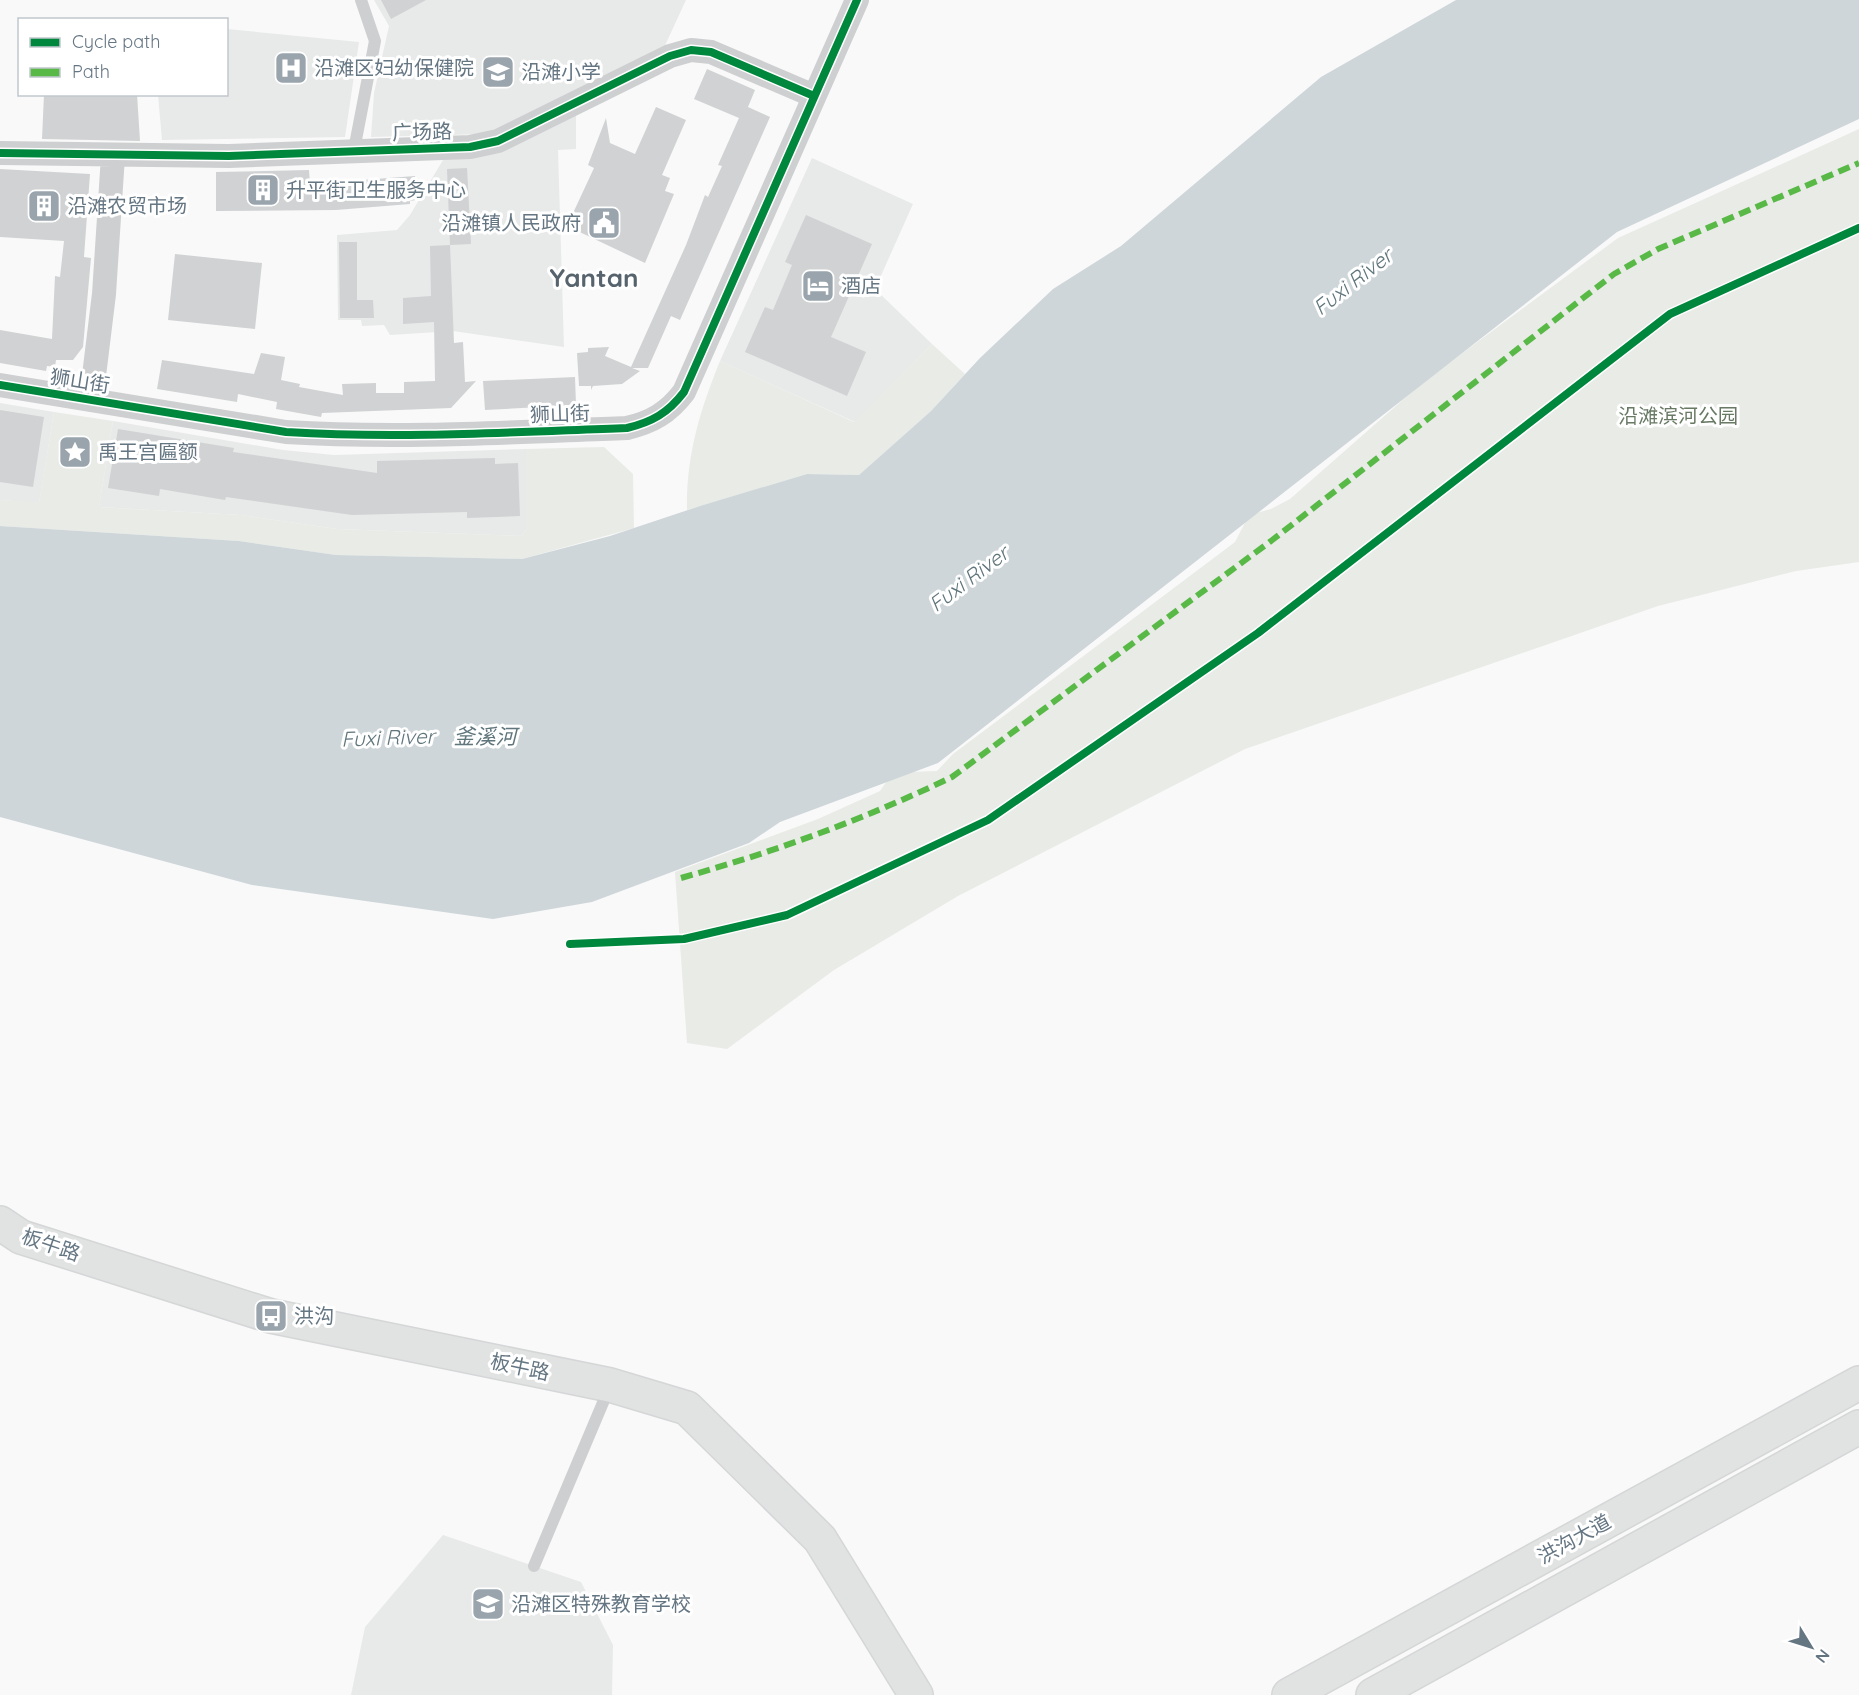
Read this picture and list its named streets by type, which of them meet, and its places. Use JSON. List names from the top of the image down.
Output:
{
  "streets": {
    "main road": ["板牛路", "洪沟大道"],
    "street": ["广场路", "狮山街"]
  },
  "crossings": [
    ["广场路", "狮山街"]
  ],
  "districts": ["Yantan"],
  "water": ["Fuxi River", "釜溪河"],
  "parks": ["沿滩滨河公园"],
  "places": {
    "hospital": ["沿滩区妇幼保健院"],
    "school or university": ["沿滩小学", "沿滩区特殊教育学校"],
    "building": ["升平街卫生服务中心", "沿滩农贸市场"],
    "public building": ["沿滩镇人民政府"],
    "hotel": ["酒店"],
    "place": ["禹王宫匾额"],
    "bus stop": ["洪沟"]
  },
  "legend": ["Cycle path", "Path"],
  "north": "bottom right"
}
